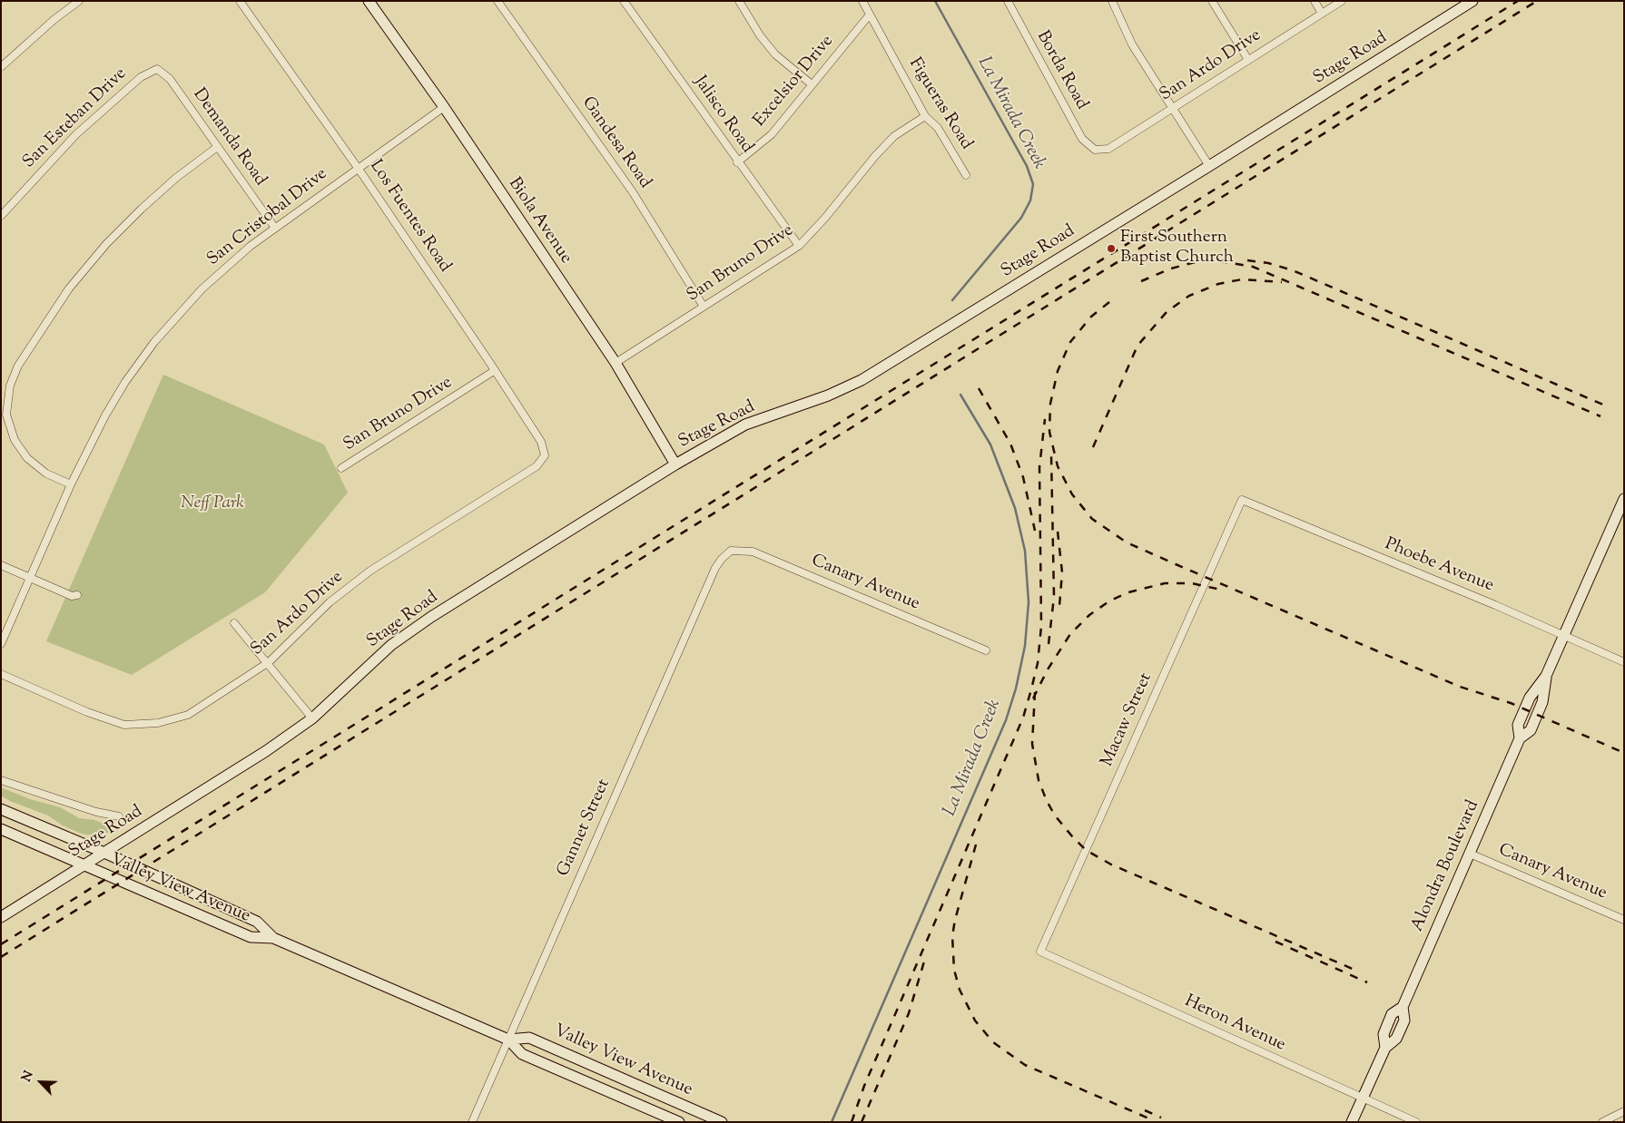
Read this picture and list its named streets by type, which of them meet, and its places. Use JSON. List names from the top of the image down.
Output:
{
  "streets": {
    "main road": [
      "Stage Road",
      "Biola Avenue",
      "Alondra Boulevard",
      "Valley View Avenue"
    ],
    "street": [
      "San Ardo Drive",
      "Borda Road",
      "Excelsior Drive",
      "Figueras Road",
      "Jalisco Road",
      "San Esteban Drive",
      "Demanda Road",
      "Gandesa Road",
      "Los Fuentes Road",
      "San Cristobal Drive",
      "San Bruno Drive",
      "Phoebe Avenue",
      "Canary Avenue",
      "Macaw Street",
      "Gannet Street",
      "Heron Avenue"
    ]
  },
  "crossings": [
    ["Stage Road", "Biola Avenue"],
    ["Stage Road", "Valley View Avenue"],
    ["San Ardo Drive", "Borda Road"],
    ["San Ardo Drive", "Los Fuentes Road"],
    ["Excelsior Drive", "Figueras Road"],
    ["Excelsior Drive", "Jalisco Road"],
    ["Figueras Road", "San Bruno Drive"],
    ["Jalisco Road", "San Bruno Drive"],
    ["San Esteban Drive", "Demanda Road"],
    ["Demanda Road", "San Cristobal Drive"],
    ["Gandesa Road", "San Bruno Drive"],
    ["Los Fuentes Road", "San Cristobal Drive"],
    ["Los Fuentes Road", "San Bruno Drive"],
    ["San Cristobal Drive", "Biola Avenue"],
    ["Biola Avenue", "San Bruno Drive"],
    ["Phoebe Avenue", "Macaw Street"],
    ["Phoebe Avenue", "Alondra Boulevard"],
    ["Canary Avenue", "Gannet Street"],
    ["Canary Avenue", "Alondra Boulevard"],
    ["Macaw Street", "Heron Avenue"],
    ["Gannet Street", "Valley View Avenue"],
    ["Alondra Boulevard", "Heron Avenue"]
  ],
  "water": ["La Mirada Creek"],
  "parks": ["Neff Park"],
  "places": ["First Southern Baptist Church"],
  "north": "top left"
}
